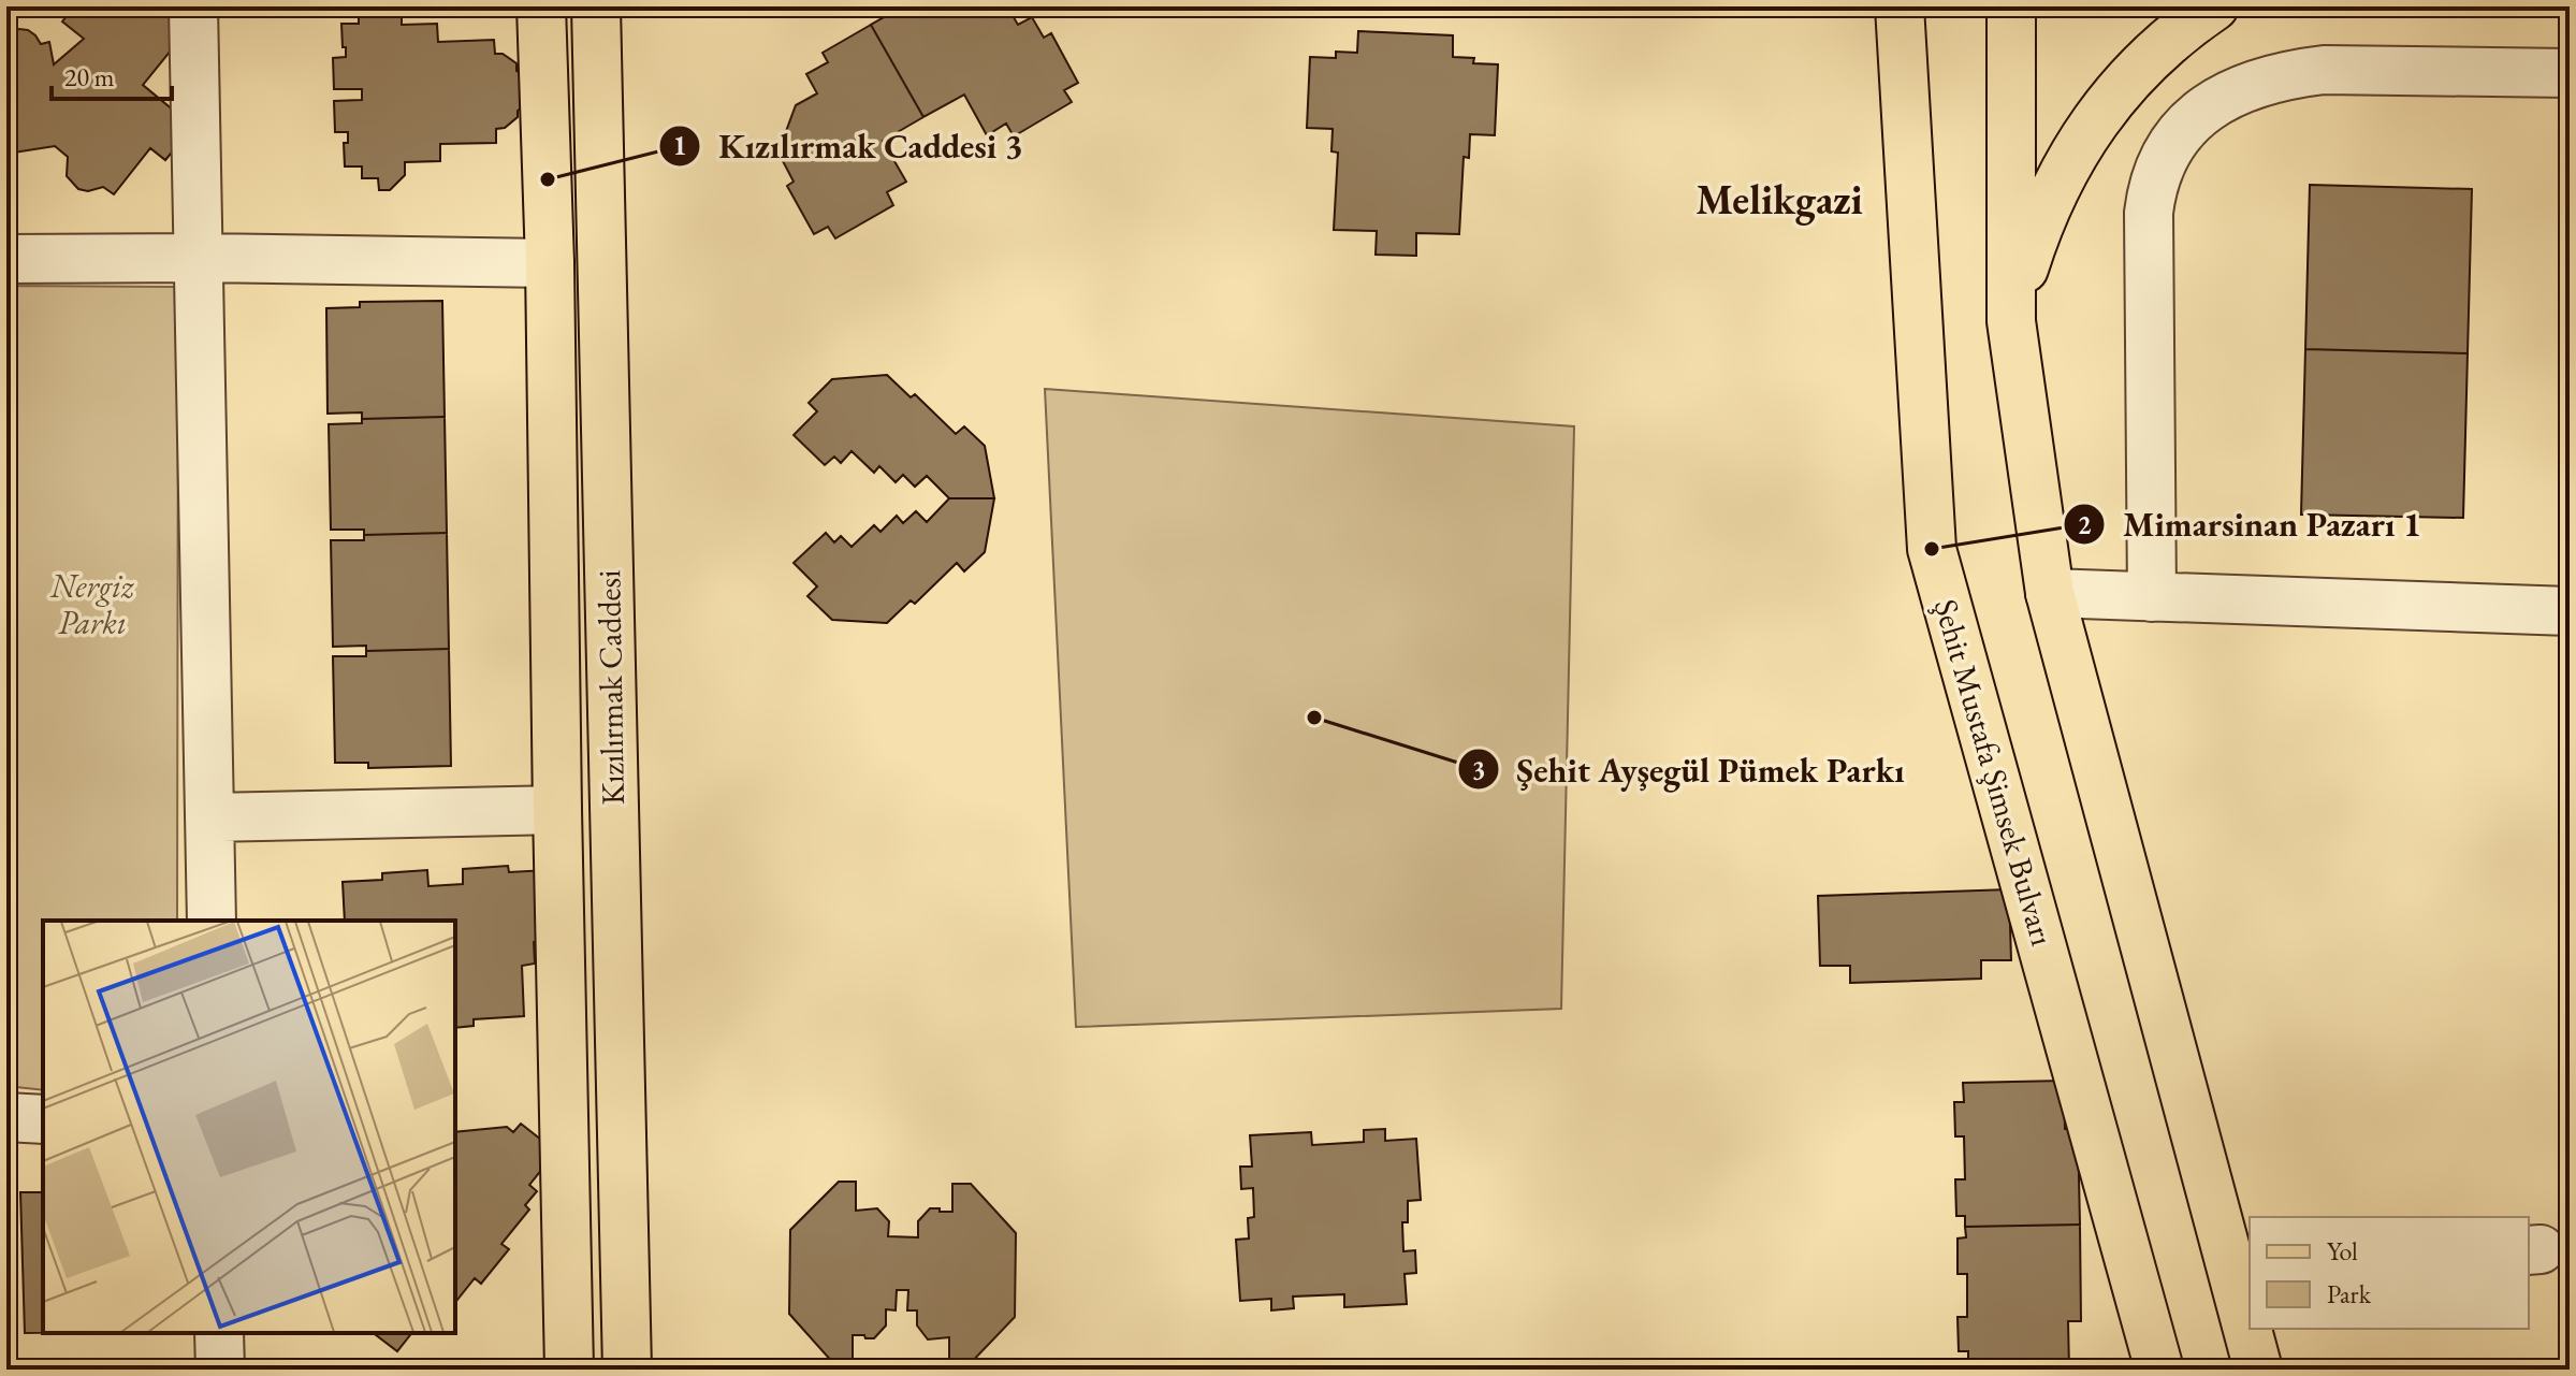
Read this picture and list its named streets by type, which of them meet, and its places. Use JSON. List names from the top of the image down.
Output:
{
  "streets": {
    "main road": ["Kızılırmak Caddesi", "Şehit Mustafa Şimsek Bulvarı"]
  },
  "districts": ["Melikgazi"],
  "parks": ["Nergiz Parkı"],
  "places": ["Kızılırmak Caddesi 3", "Mimarsinan Pazarı 1", "Şehit Ayşegül Pümek Parkı"],
  "legend": ["Yol", "Park"],
  "scale_bar": "20 m"
}
